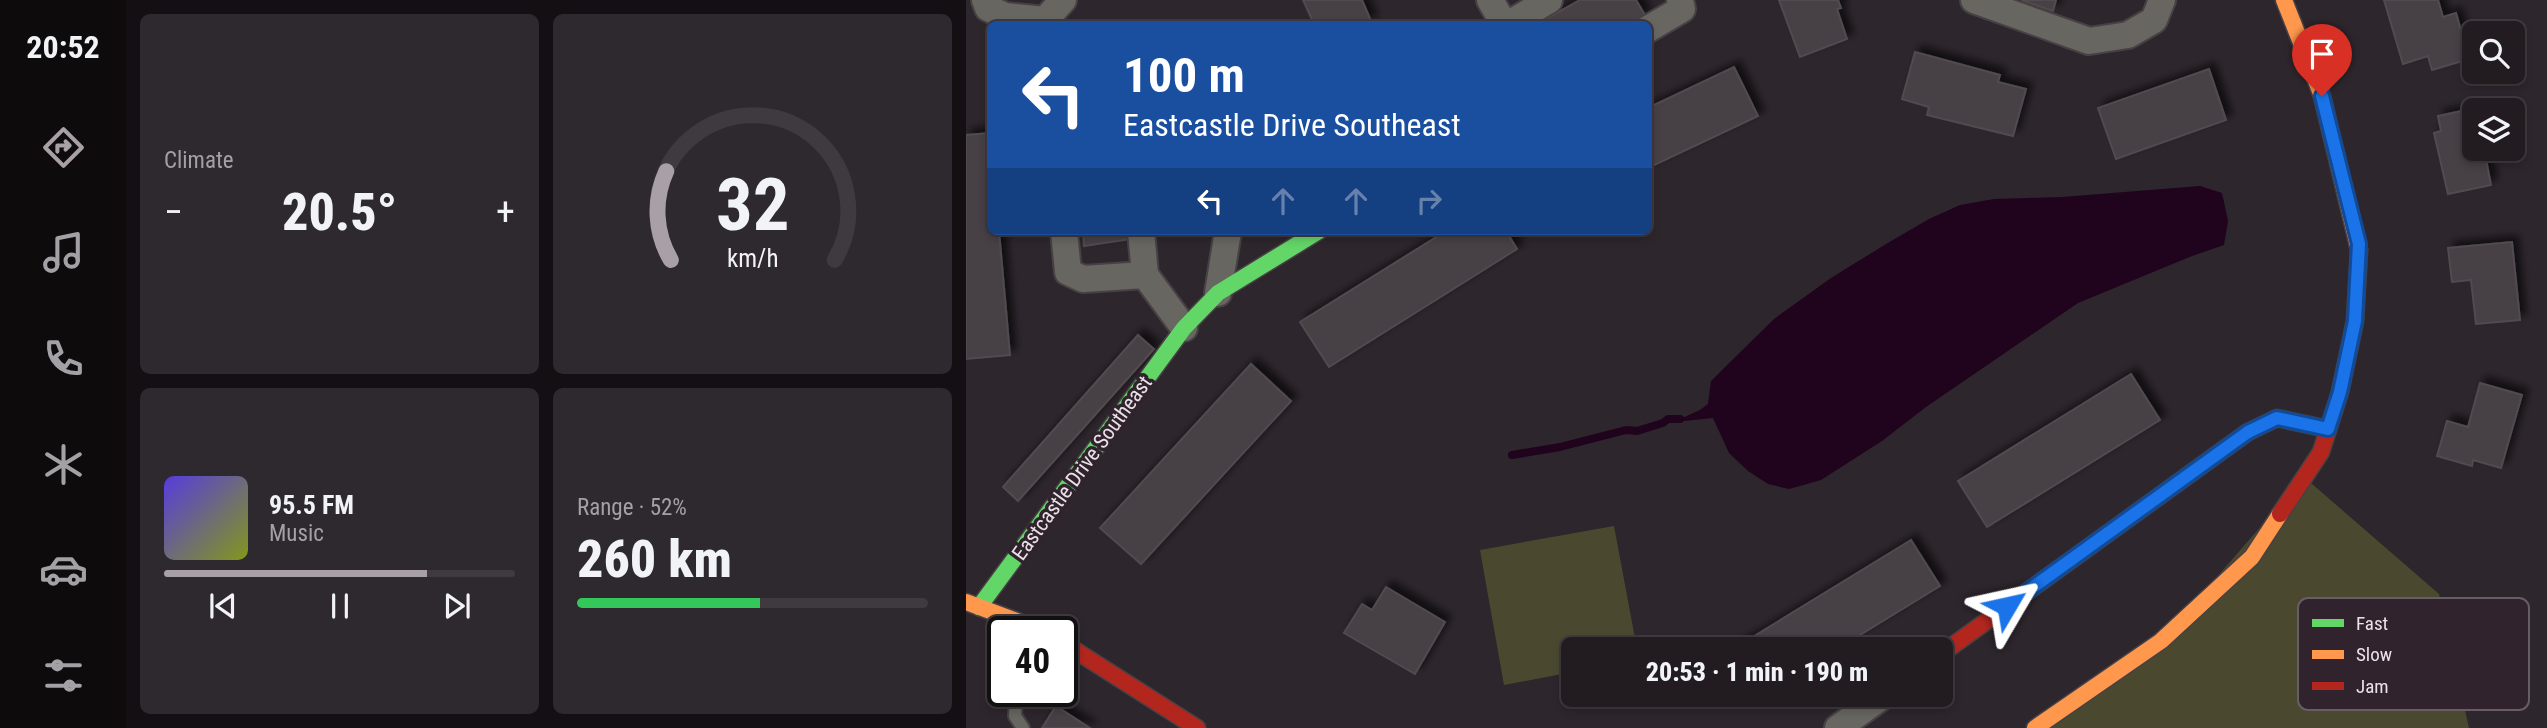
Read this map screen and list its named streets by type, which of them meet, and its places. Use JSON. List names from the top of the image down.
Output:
{
  "streets": {
    "street": ["Eastcastle Drive Southeast"]
  },
  "legend": ["Fast", "Slow", "Jam"],
  "page": {
    "tabs": "20:52",
    "tile": [
      "Climate",
      ["Range · 52%", "260 km"]
    ],
    "turn": ["100 m", "Eastcastle Drive Southeast"],
    "heat": ["−", "20.5°", "+"],
    "song": ["95.5 FM", "Music"],
    "limit": "40",
    "trip": "20:53 · 1 min · 190 m",
    "gauge": ["32", "km/h"]
  }
}
